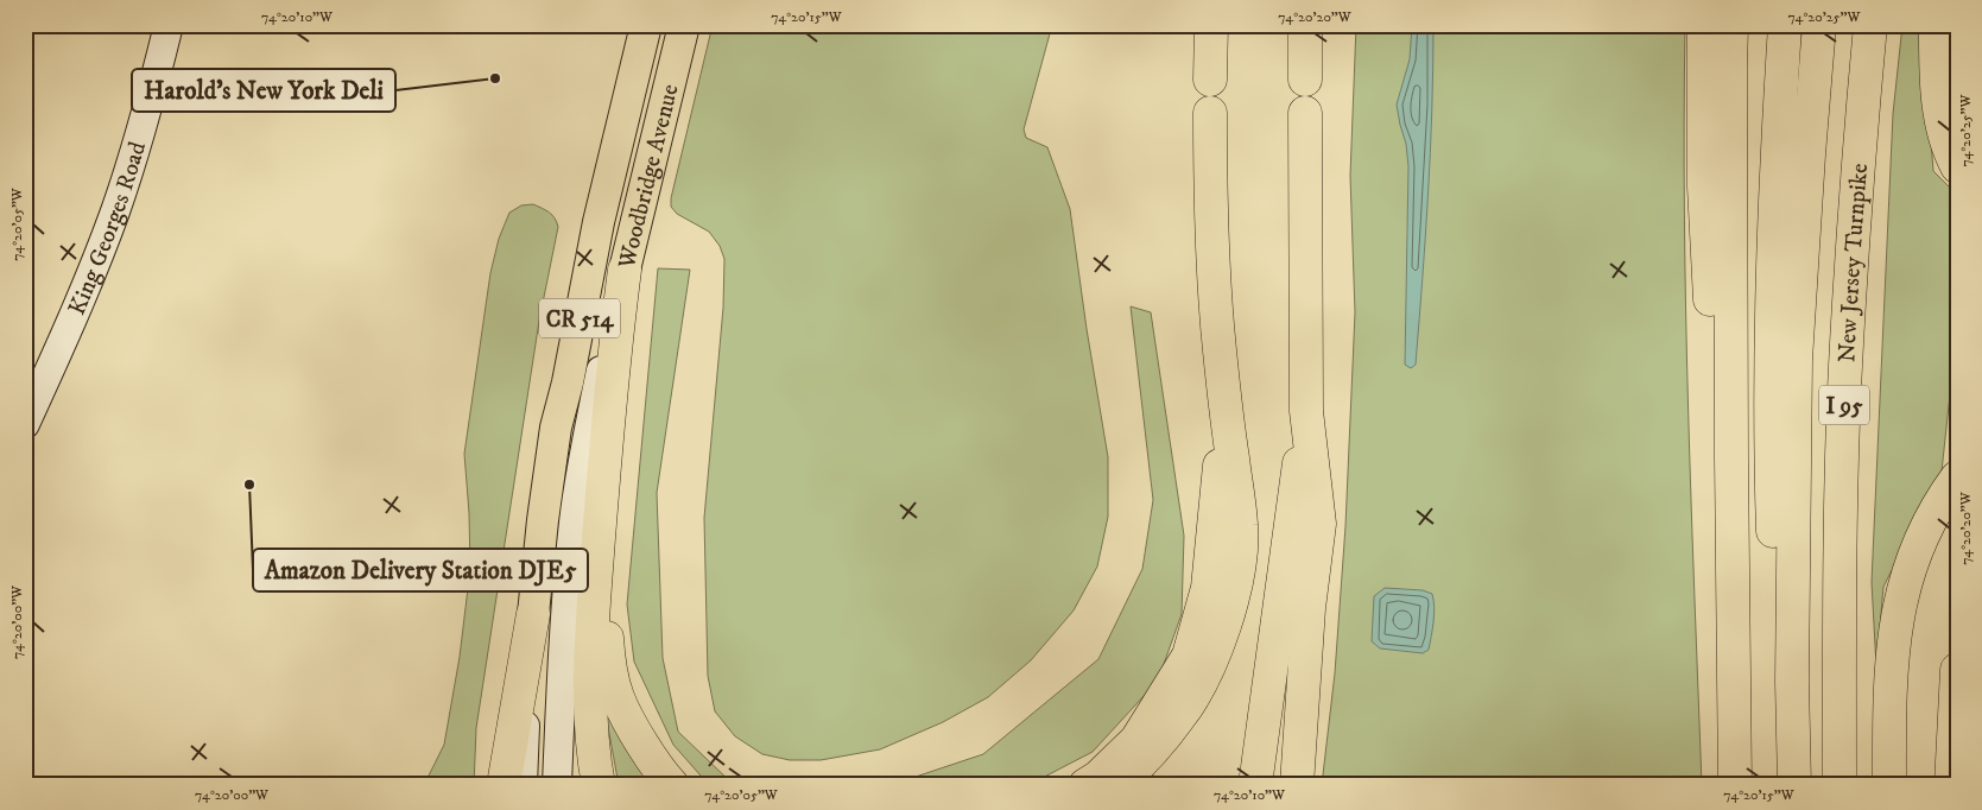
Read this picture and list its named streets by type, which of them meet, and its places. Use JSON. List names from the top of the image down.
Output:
{
  "streets": {
    "highway": ["New Jersey Turnpike", "I 95"],
    "main road": ["Woodbridge Avenue", "King Georges Road", "CR 514"]
  },
  "places": ["Harold's New York Deli", "Amazon Delivery Station DJE5"],
  "coordinates": [
    "74°20'10\"W",
    "74°20'15\"W",
    "74°20'20\"W",
    "74°20'25\"W",
    "74°20'05\"W",
    "74°20'00\"W"
  ]
}
